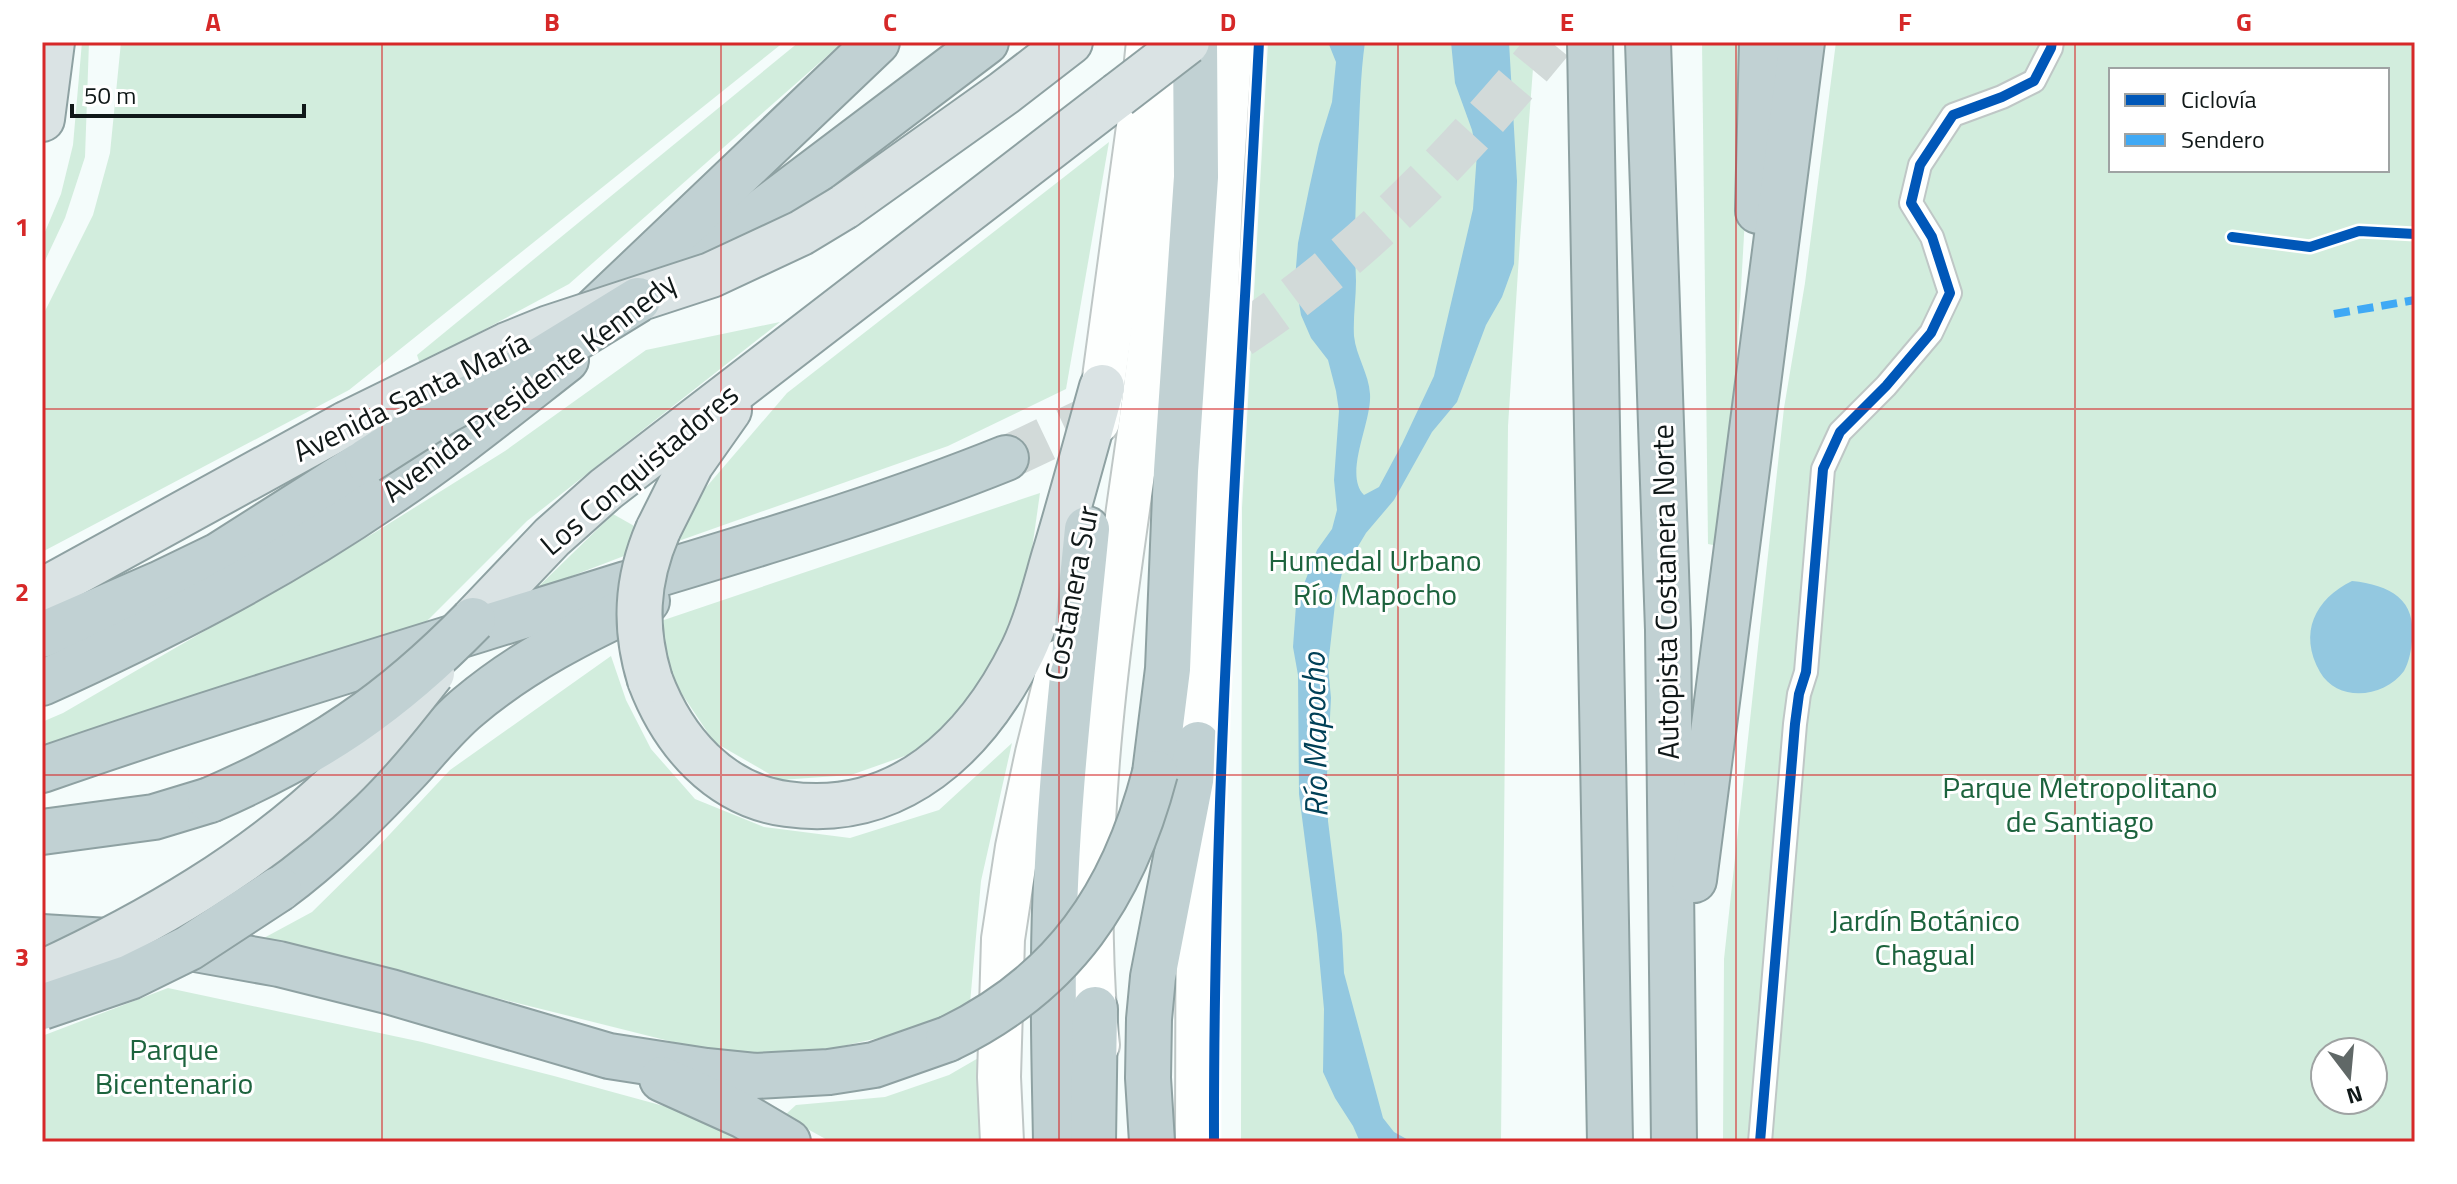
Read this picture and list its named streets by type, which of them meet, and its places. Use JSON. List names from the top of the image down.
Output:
{
  "streets": {
    "highway": ["Avenida Presidente Kennedy", "Autopista Costanera Norte"],
    "main road": ["Avenida Santa María", "Los Conquistadores", "Costanera Sur"]
  },
  "crossings": [
    ["Los Conquistadores", "Costanera Sur"]
  ],
  "water": ["Río Mapocho"],
  "parks": [
    "Humedal Urbano Río Mapocho",
    "Parque Metropolitano de Santiago",
    "Jardín Botánico Chagual",
    "Parque Bicentenario"
  ],
  "legend": ["Ciclovía", "Sendero"],
  "scale_bar": "50 m",
  "north": "bottom",
  "grid": {
    "columns": [
      "A",
      "B",
      "C",
      "D",
      "E",
      "F",
      "G"
    ],
    "rows": ["1", "2", "3"]
  }
}
